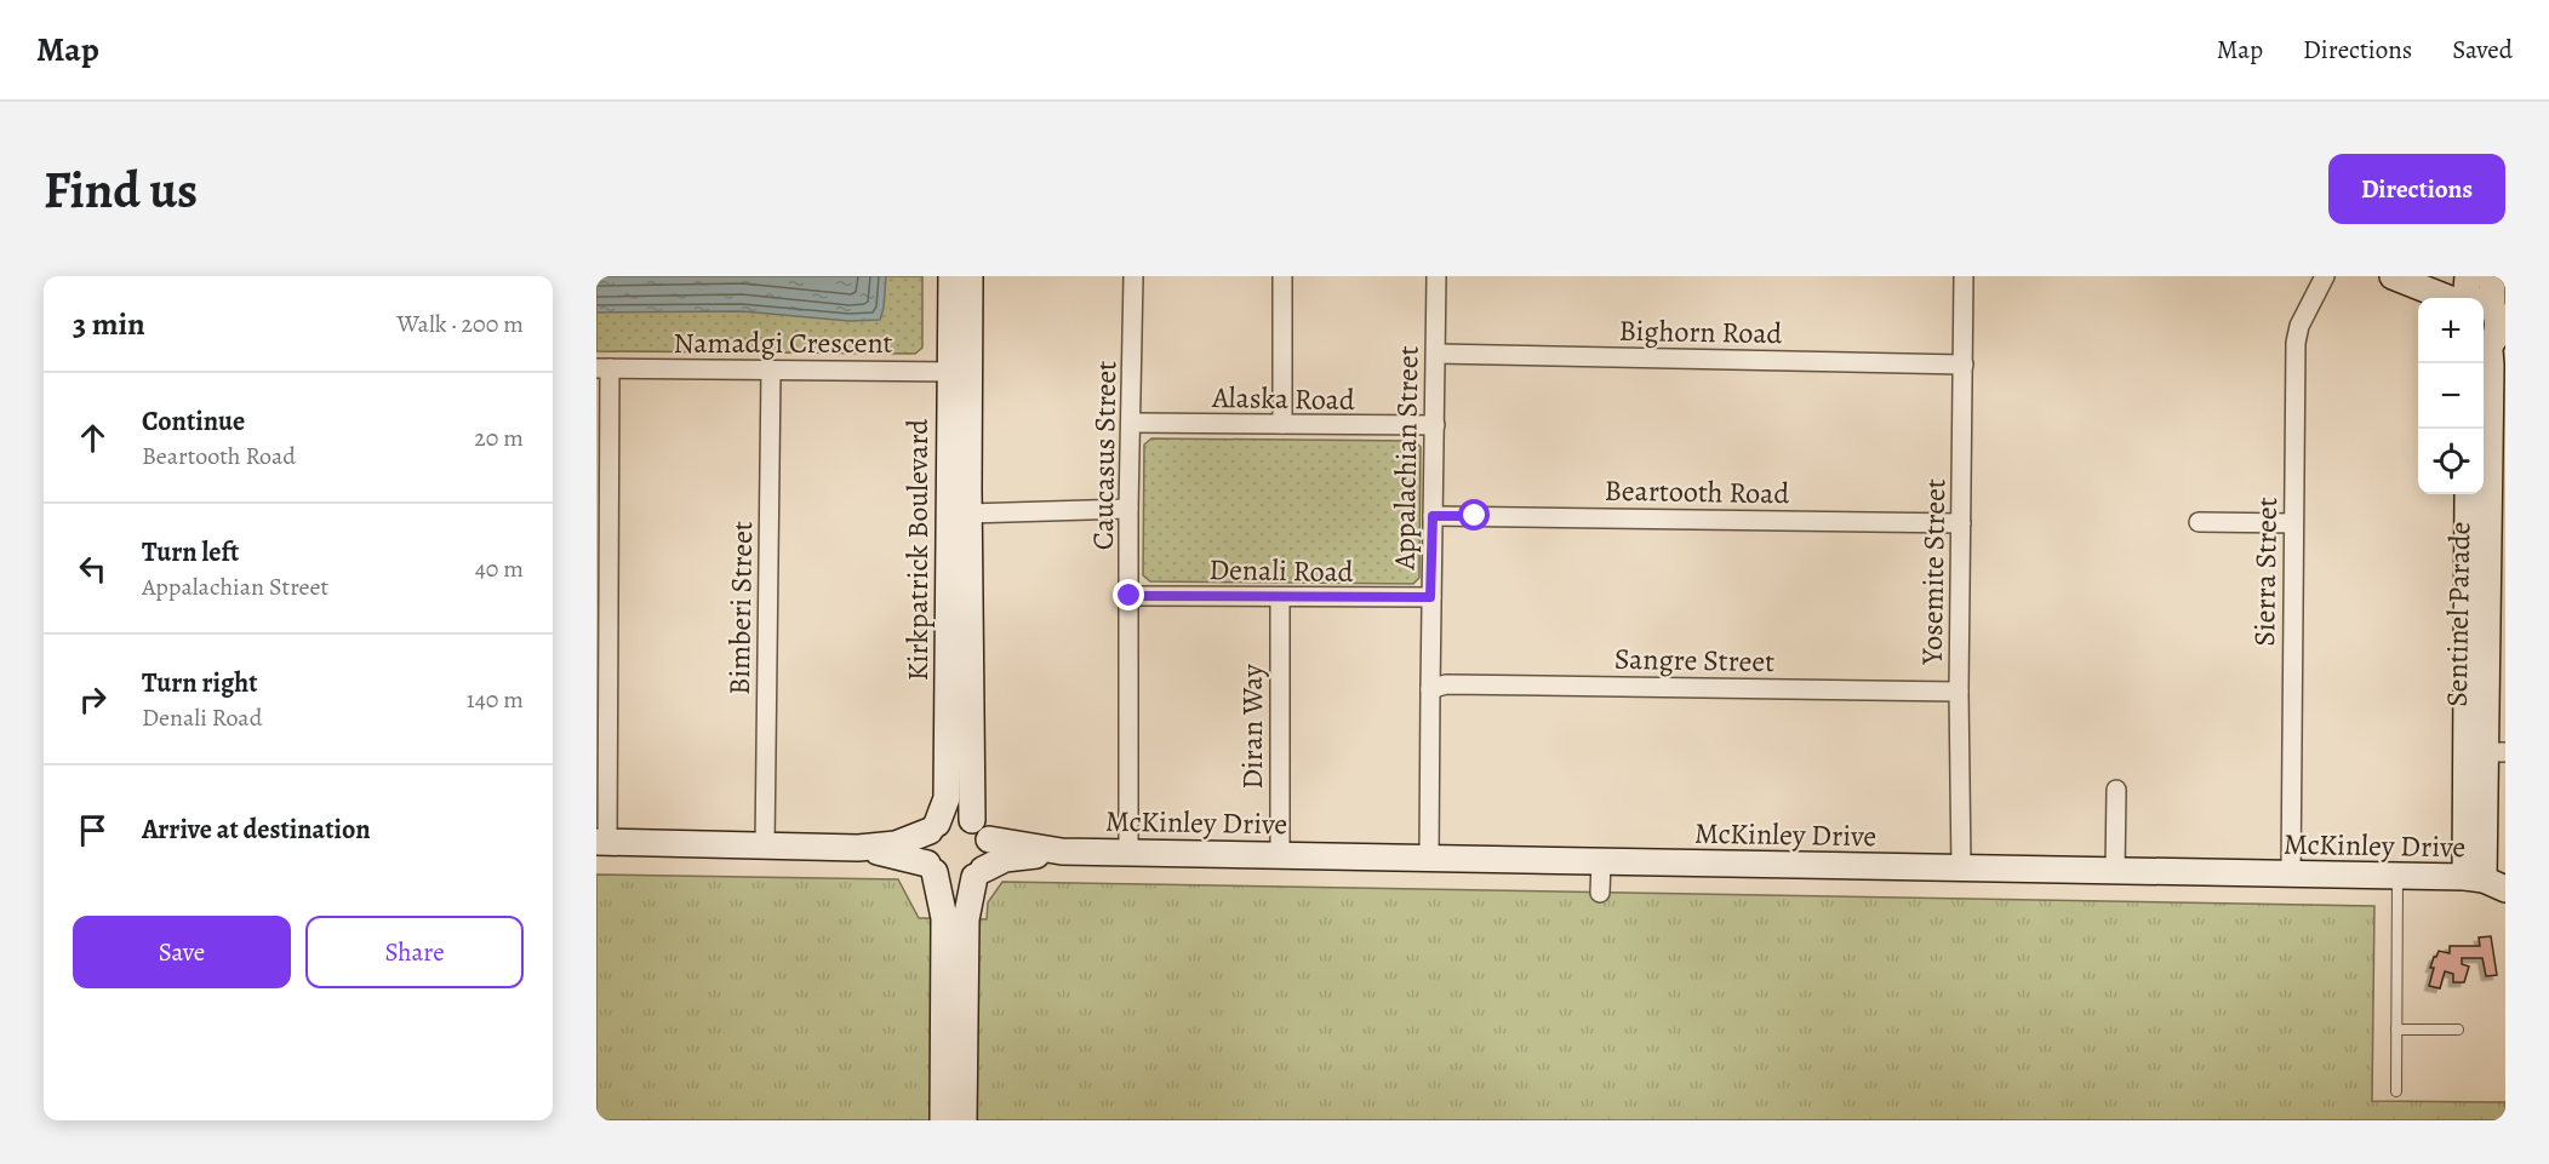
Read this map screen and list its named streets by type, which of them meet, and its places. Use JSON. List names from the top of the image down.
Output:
{
  "streets": {
    "street": [
      "Bighorn Road",
      "Namadgi Crescent",
      "Alaska Road",
      "Caucasus Street",
      "Appalachian Street",
      "Beartooth Road",
      "Kirkpatrick Boulevard",
      "Denali Road",
      "Yosemite Street",
      "Sierra Street",
      "Bimberi Street",
      "Sentinel Parade",
      "Sangre Street",
      "Diran Way",
      "McKinley Drive"
    ]
  },
  "crossings": [
    ["Bighorn Road", "Appalachian Street"],
    ["Bighorn Road", "Yosemite Street"],
    ["Namadgi Crescent", "Kirkpatrick Boulevard"],
    ["Namadgi Crescent", "Bimberi Street"],
    ["Alaska Road", "Caucasus Street"],
    ["Alaska Road", "Appalachian Street"],
    ["Caucasus Street", "Denali Road"],
    ["Caucasus Street", "McKinley Drive"],
    ["Appalachian Street", "Beartooth Road"],
    ["Appalachian Street", "Denali Road"],
    ["Appalachian Street", "Sangre Street"],
    ["Appalachian Street", "McKinley Drive"],
    ["Beartooth Road", "Yosemite Street"],
    ["Kirkpatrick Boulevard", "McKinley Drive"],
    ["Denali Road", "Diran Way"],
    ["Yosemite Street", "Sangre Street"],
    ["Yosemite Street", "McKinley Drive"],
    ["Sierra Street", "McKinley Drive"],
    ["Sentinel Parade", "McKinley Drive"],
    ["Diran Way", "McKinley Drive"]
  ],
  "page": {
    "header": "Map",
    "nav": ["Map", "Directions", "Saved"],
    "buttons": [
      "Directions",
      ["Save", "Share"]
    ],
    "title": "Find us",
    "heading": ["3 min", "Walk · 200 m"],
    "map_buttons": ["+", "−"],
    "list": [
      ["Continue", "Beartooth Road", "20 m"],
      ["Turn left", "Appalachian Street", "40 m"],
      ["Turn right", "Denali Road", "140 m"],
      "Arrive at destination"
    ]
  }
}
